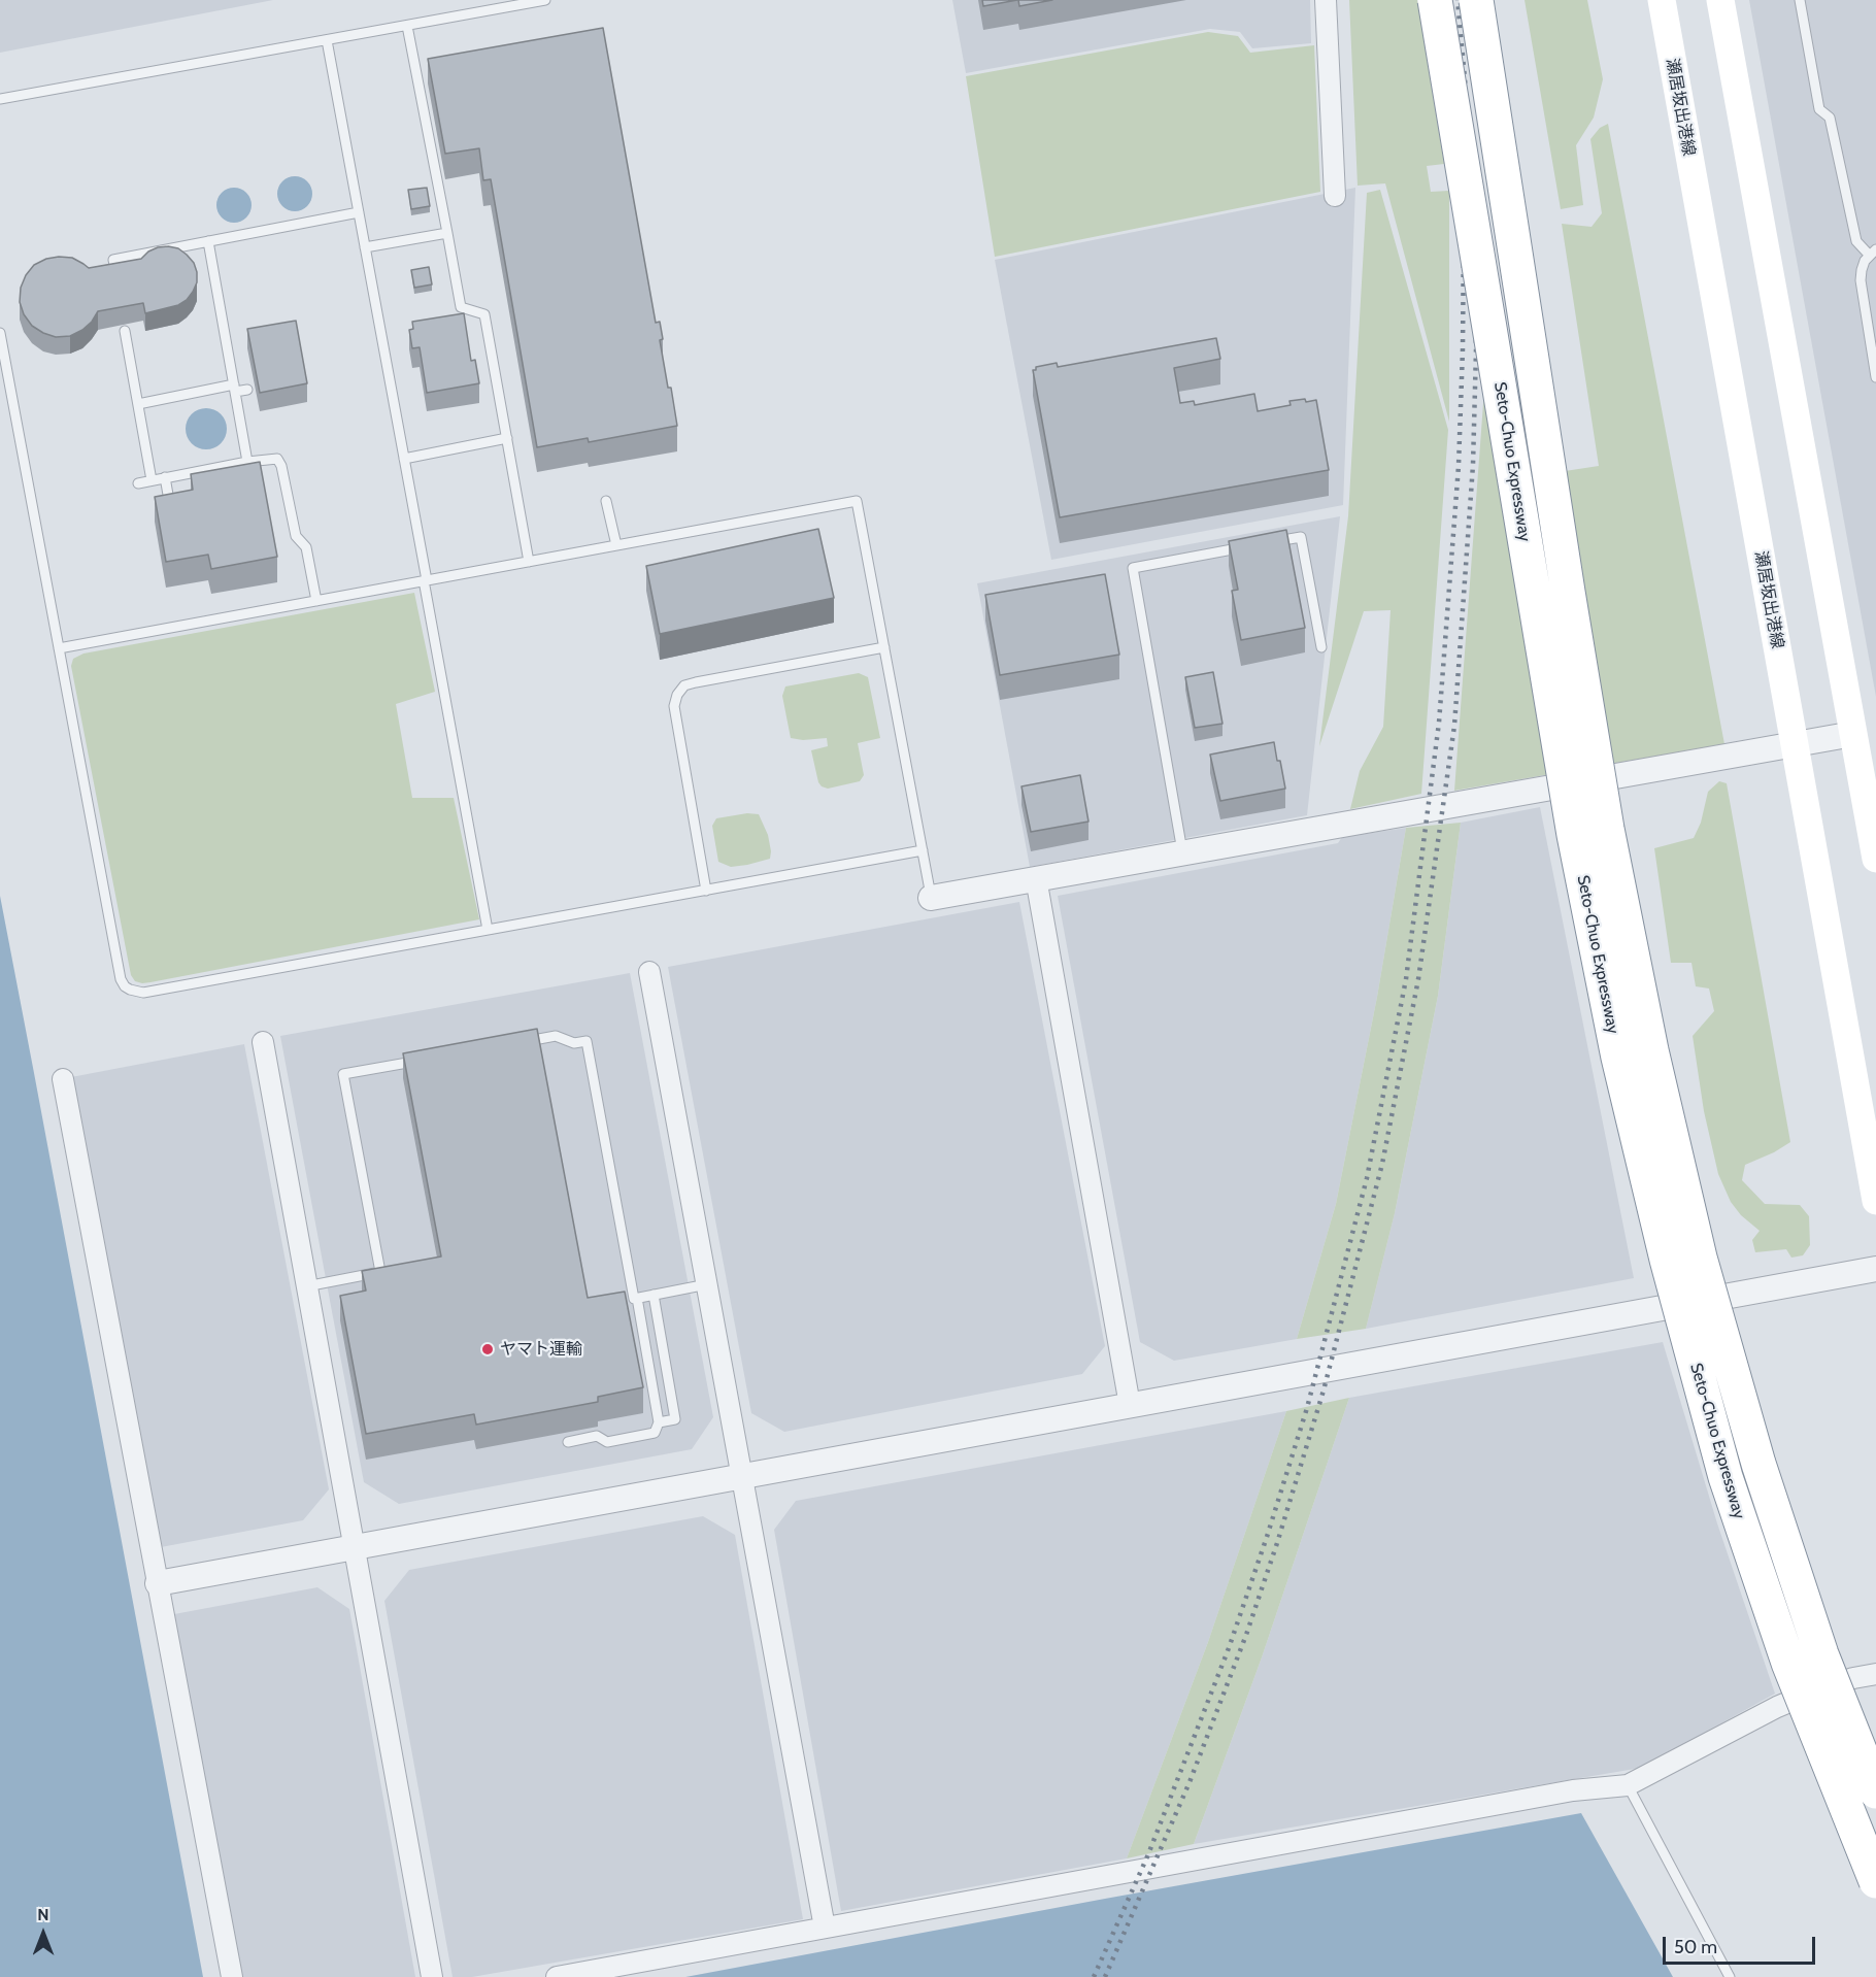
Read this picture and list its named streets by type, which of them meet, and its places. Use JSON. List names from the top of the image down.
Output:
{
  "streets": {
    "highway": ["Seto-Chuo Expressway"],
    "main road": ["瀬居坂出港線"]
  },
  "places": ["ヤマト運輸"],
  "scale_bar": "50 m",
  "north": "top"
}
